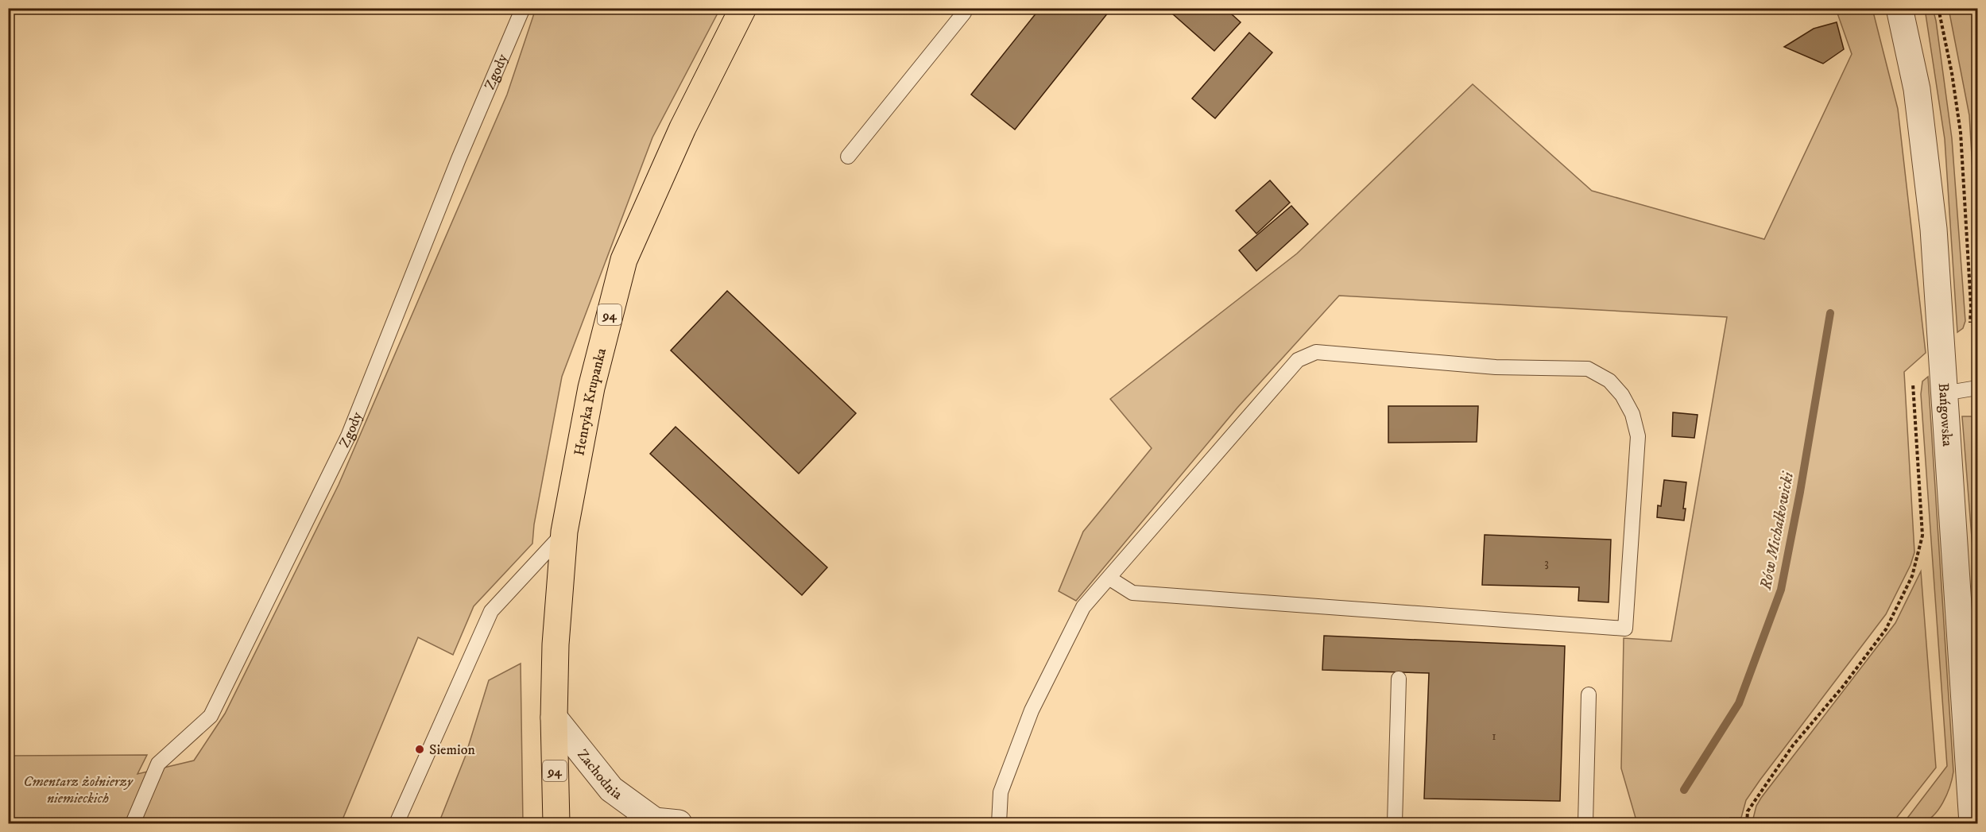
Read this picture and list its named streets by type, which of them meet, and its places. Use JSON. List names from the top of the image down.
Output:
{
  "streets": {
    "main road": ["94", "Henryka Krupanka"],
    "street": ["Bańgowska", "Zachodnia"],
    "lane": ["Zgody"]
  },
  "crossings": [
    ["Henryka Krupanka", "Zachodnia"]
  ],
  "water": ["Rów Michałkowicki"],
  "parks": ["Cmentarz żołnierzy niemieckich"],
  "places": ["Siemion"],
  "house_numbers": ["3", "1"]
}
